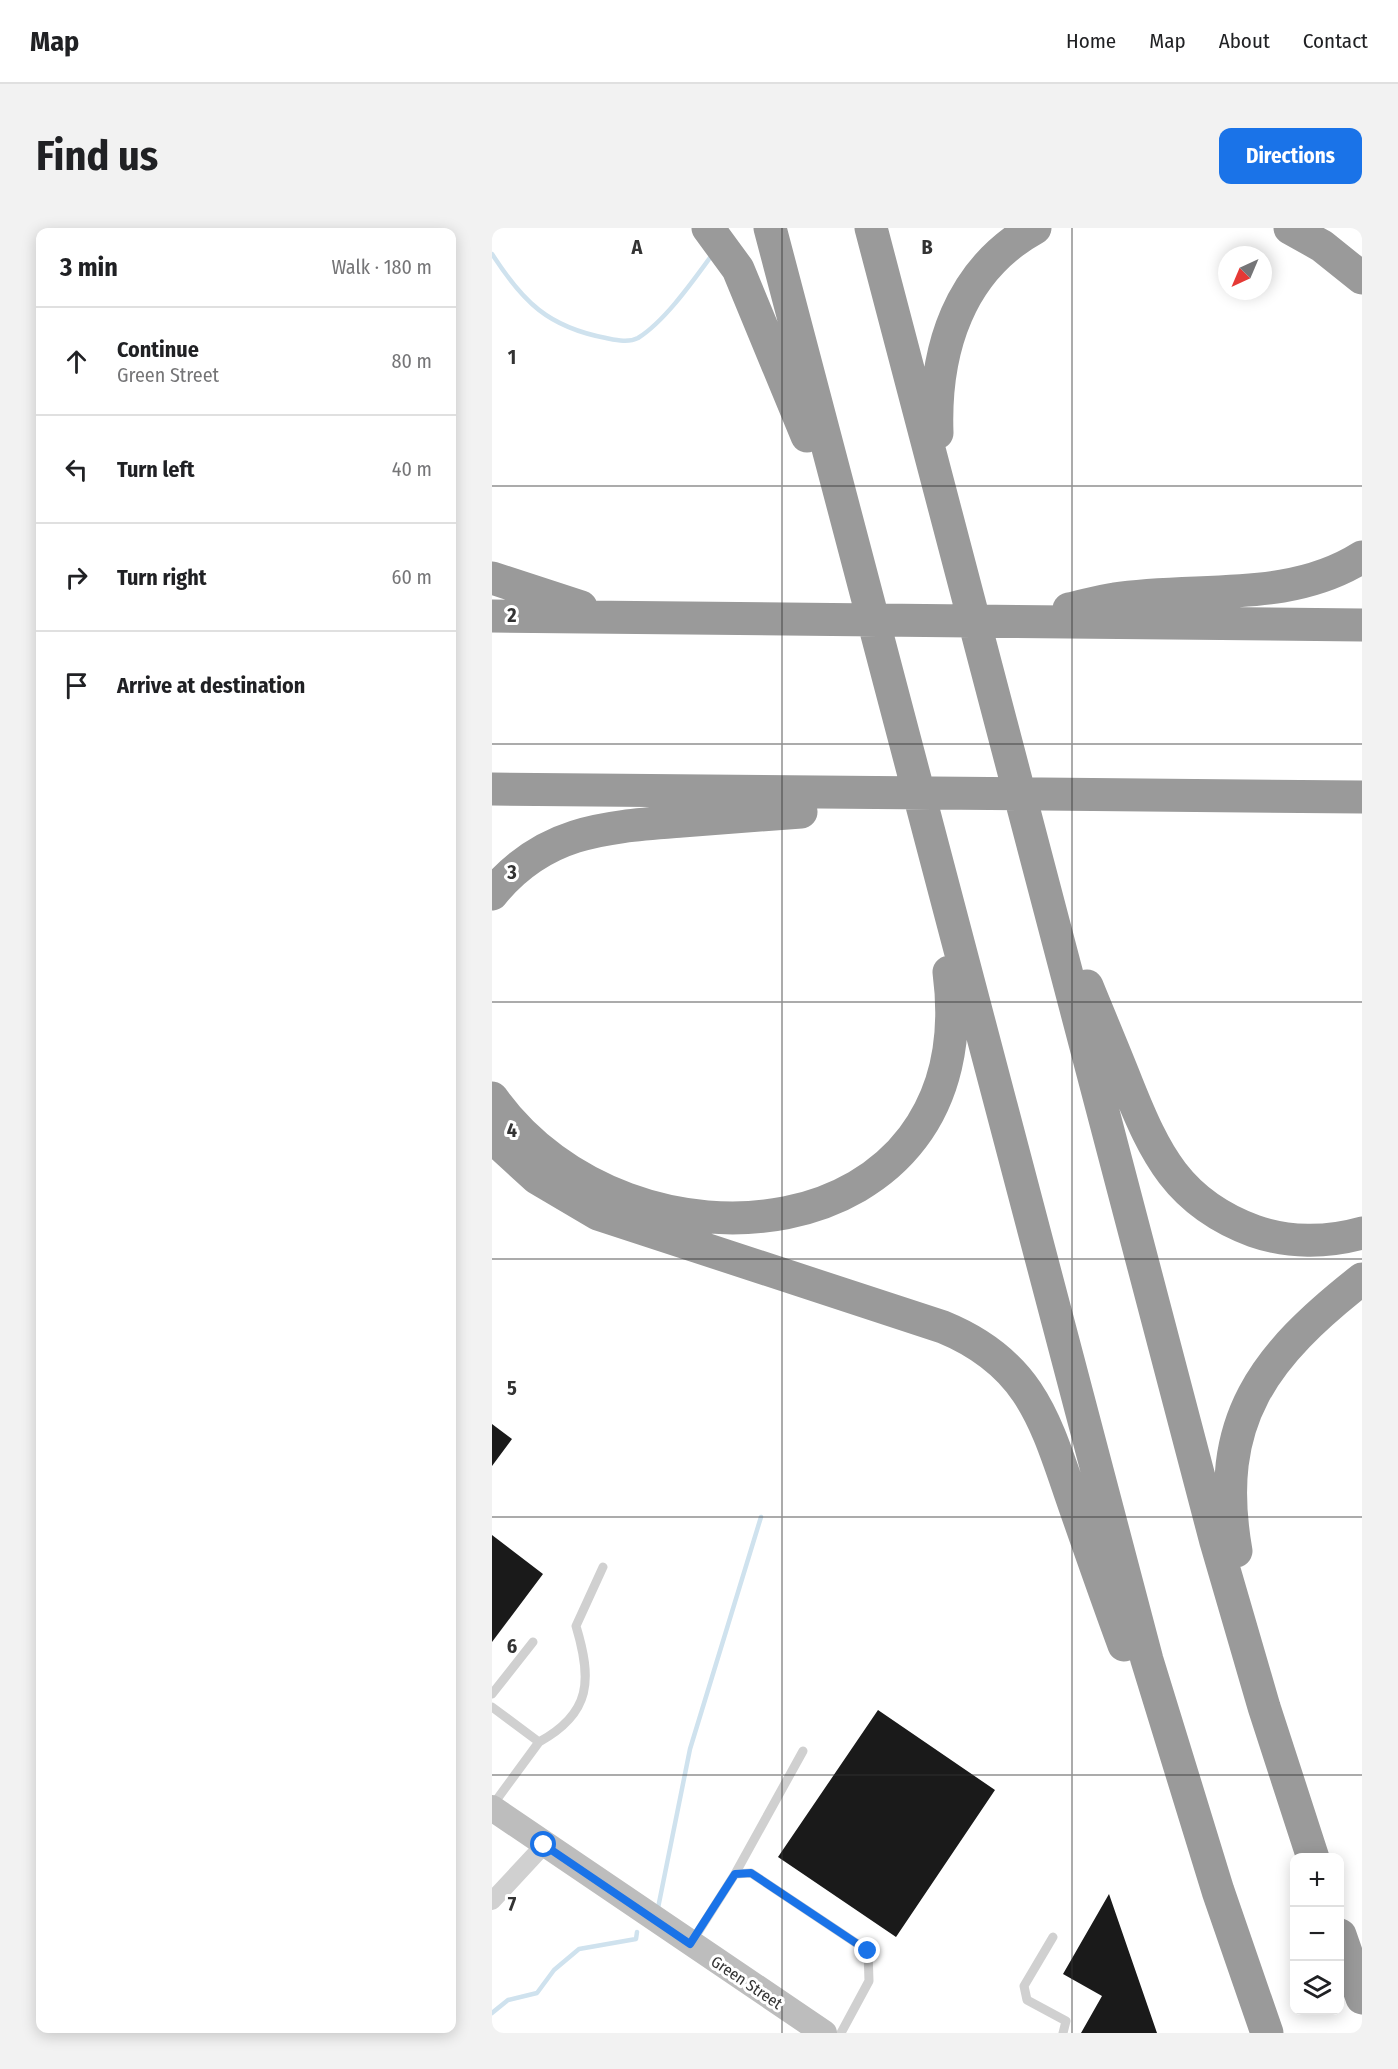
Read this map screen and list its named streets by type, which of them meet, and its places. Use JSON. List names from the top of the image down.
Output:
{
  "streets": {
    "main road": ["Green Street"]
  },
  "north": "bottom left",
  "page": {
    "header": "Map",
    "nav": [
      "Home",
      "Map",
      "About",
      "Contact"
    ],
    "buttons": "Directions",
    "title": "Find us",
    "heading": ["3 min", "Walk · 180 m"],
    "list": [
      ["Continue", "Green Street", "80 m"],
      ["Turn left", "40 m"],
      ["Turn right", "60 m"],
      "Arrive at destination"
    ],
    "map_buttons": ["+", "−"]
  },
  "grid": {
    "columns": ["A", "B"],
    "rows": [
      "1",
      "2",
      "3",
      "4",
      "5",
      "6",
      "7"
    ]
  }
}
